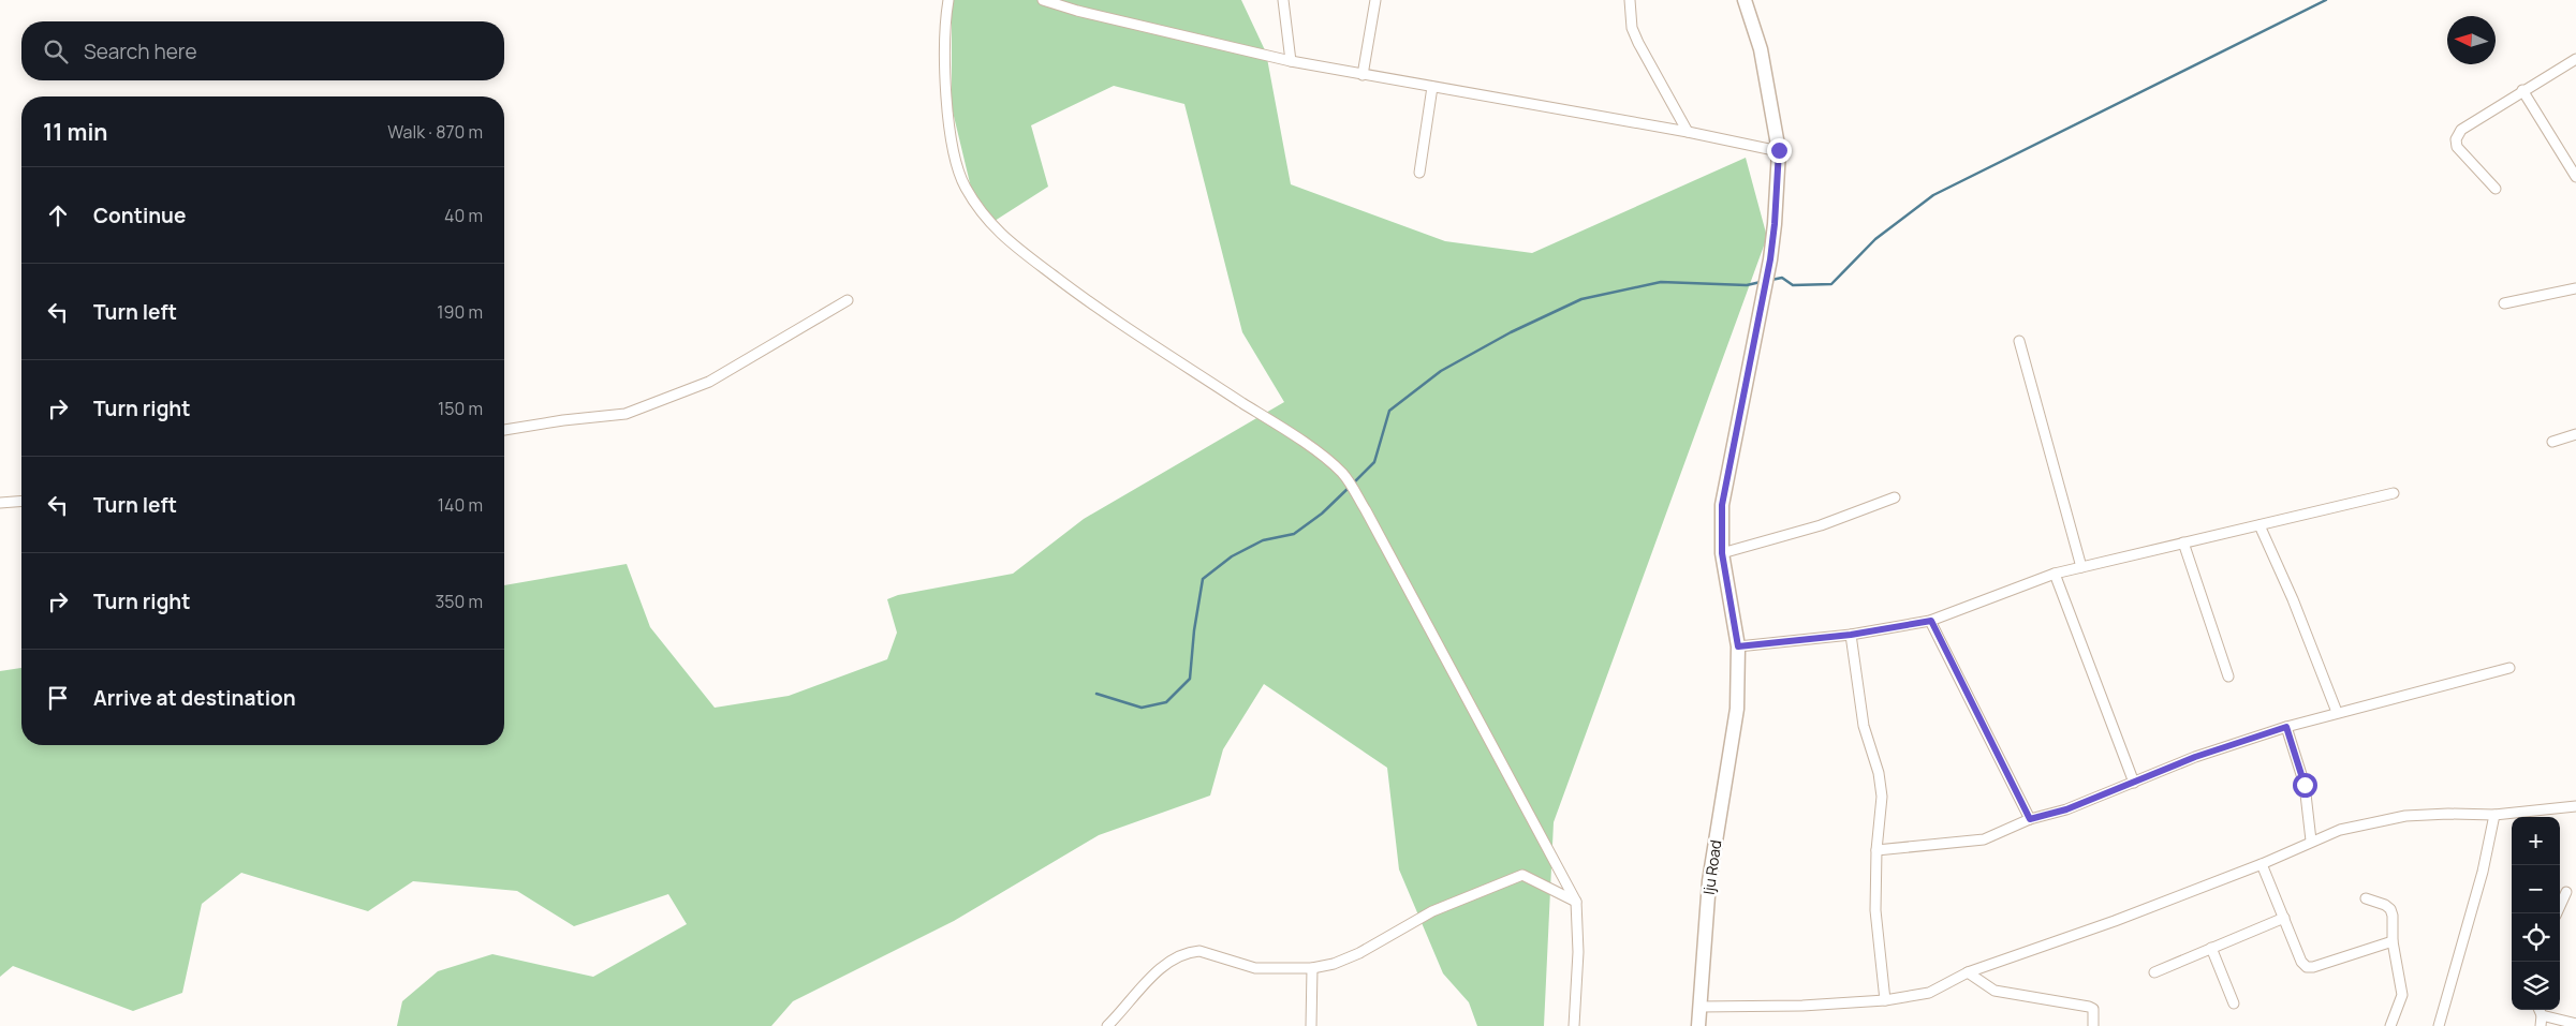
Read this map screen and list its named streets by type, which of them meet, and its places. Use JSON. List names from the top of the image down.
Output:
{
  "streets": {
    "main road": ["Iju Road"]
  },
  "north": "left",
  "page": {
    "search": "Search here",
    "heading": ["11 min", "Walk · 870 m"],
    "list": [
      ["Continue", "40 m"],
      ["Turn left", "190 m"],
      ["Turn right", "150 m"],
      ["Turn left", "140 m"],
      ["Turn right", "350 m"],
      "Arrive at destination"
    ],
    "map_buttons": ["+", "−"]
  }
}
